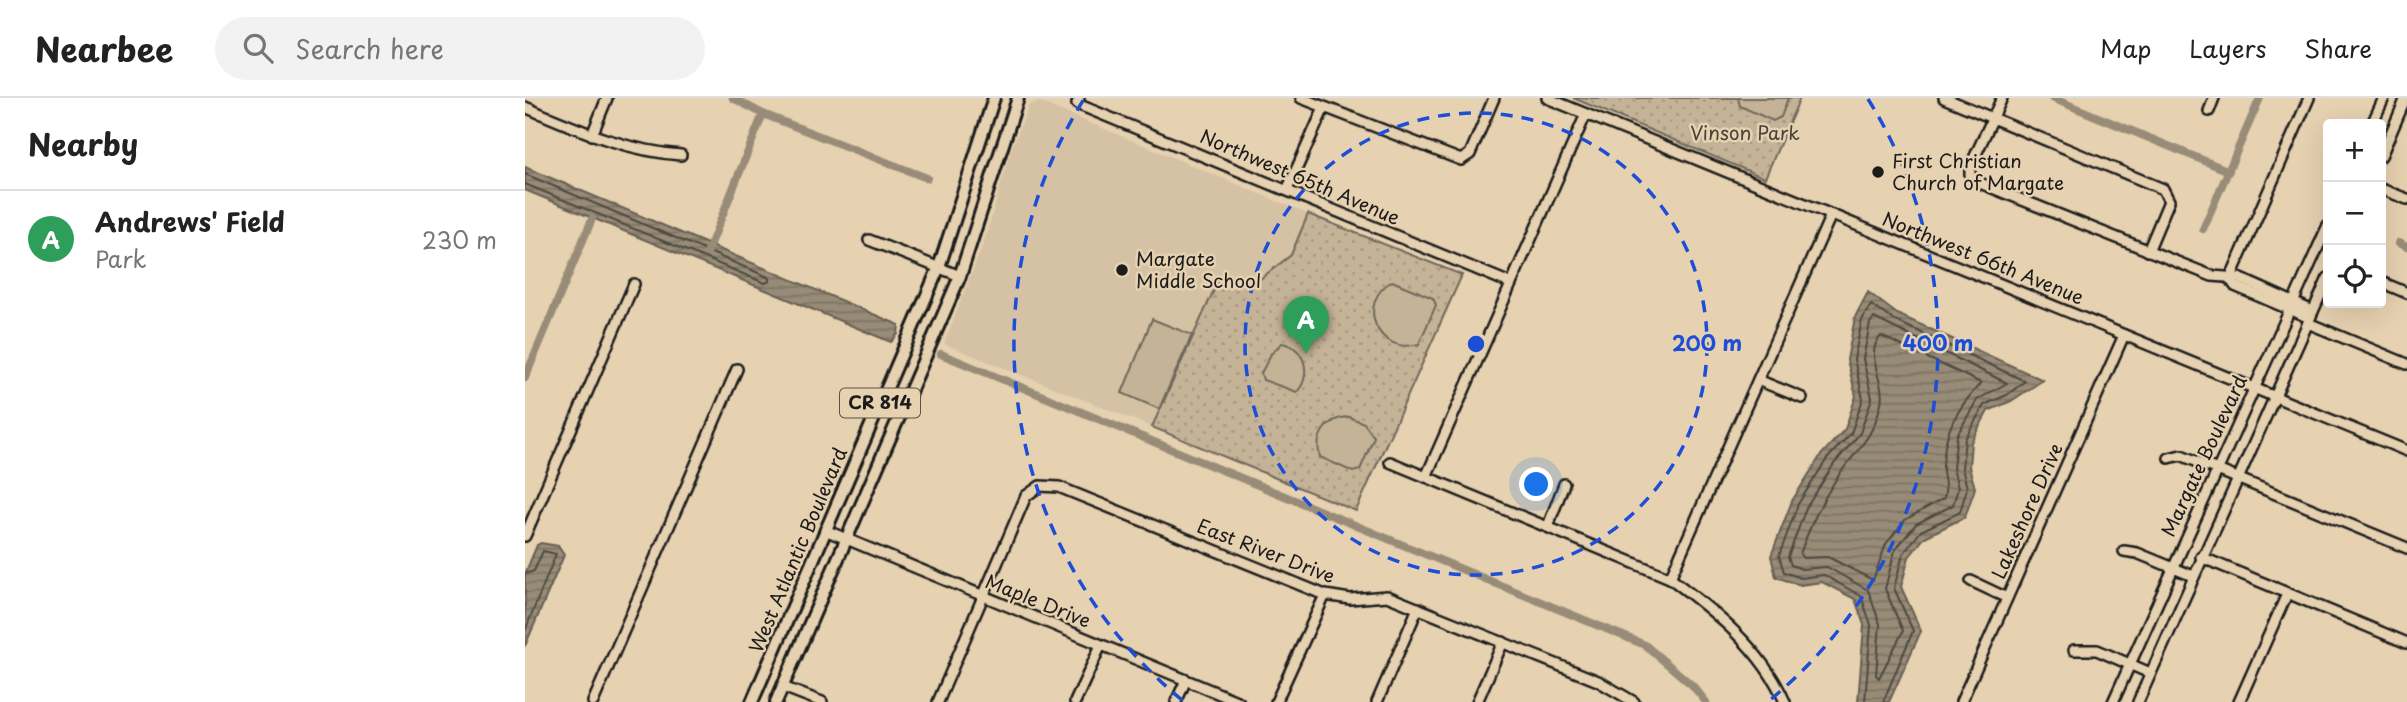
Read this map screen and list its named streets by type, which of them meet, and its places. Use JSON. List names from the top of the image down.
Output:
{
  "streets": {
    "main road": ["CR 814", "West Atlantic Boulevard"],
    "street": [
      "Northwest 65th Avenue",
      "Northwest 66th Avenue",
      "Margate Boulevard",
      "Lakeshore Drive",
      "East River Drive",
      "Maple Drive"
    ]
  },
  "crossings": [
    ["Northwest 66th Avenue", "Margate Boulevard"],
    ["Northwest 66th Avenue", "Lakeshore Drive"],
    ["West Atlantic Boulevard", "Maple Drive"],
    ["East River Drive", "Maple Drive"]
  ],
  "parks": ["Vinson Park"],
  "places": ["First Christian Church of Margate", "Margate Middle School"],
  "page": {
    "header": "Nearbee",
    "search": "Search here",
    "nav": ["Map", "Layers", "Share"],
    "heading": "Nearby",
    "map_buttons": ["+", "−"],
    "list": [
      {
        "mark": "A",
        "name": "Andrews' Field",
        "note": "Park",
        "value": "230 m"
      }
    ],
    "pins": "A"
  },
  "rings": ["200 m", "400 m"]
}
